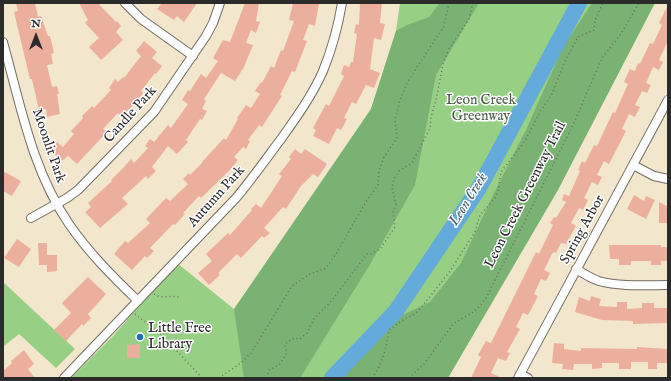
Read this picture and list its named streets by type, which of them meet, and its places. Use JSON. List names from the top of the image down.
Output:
{
  "streets": {
    "street": [
      "Candle Park",
      "Moonlit Park",
      "Autumn Park",
      "Spring Arbor"
    ],
    "path": ["Leon Creek Greenway Trail"]
  },
  "crossings": [
    ["Candle Park", "Moonlit Park"],
    ["Moonlit Park", "Autumn Park"]
  ],
  "water": ["Leon Creek"],
  "parks": ["Leon Creek Greenway"],
  "places": ["Little Free Library"],
  "north": "top"
}
